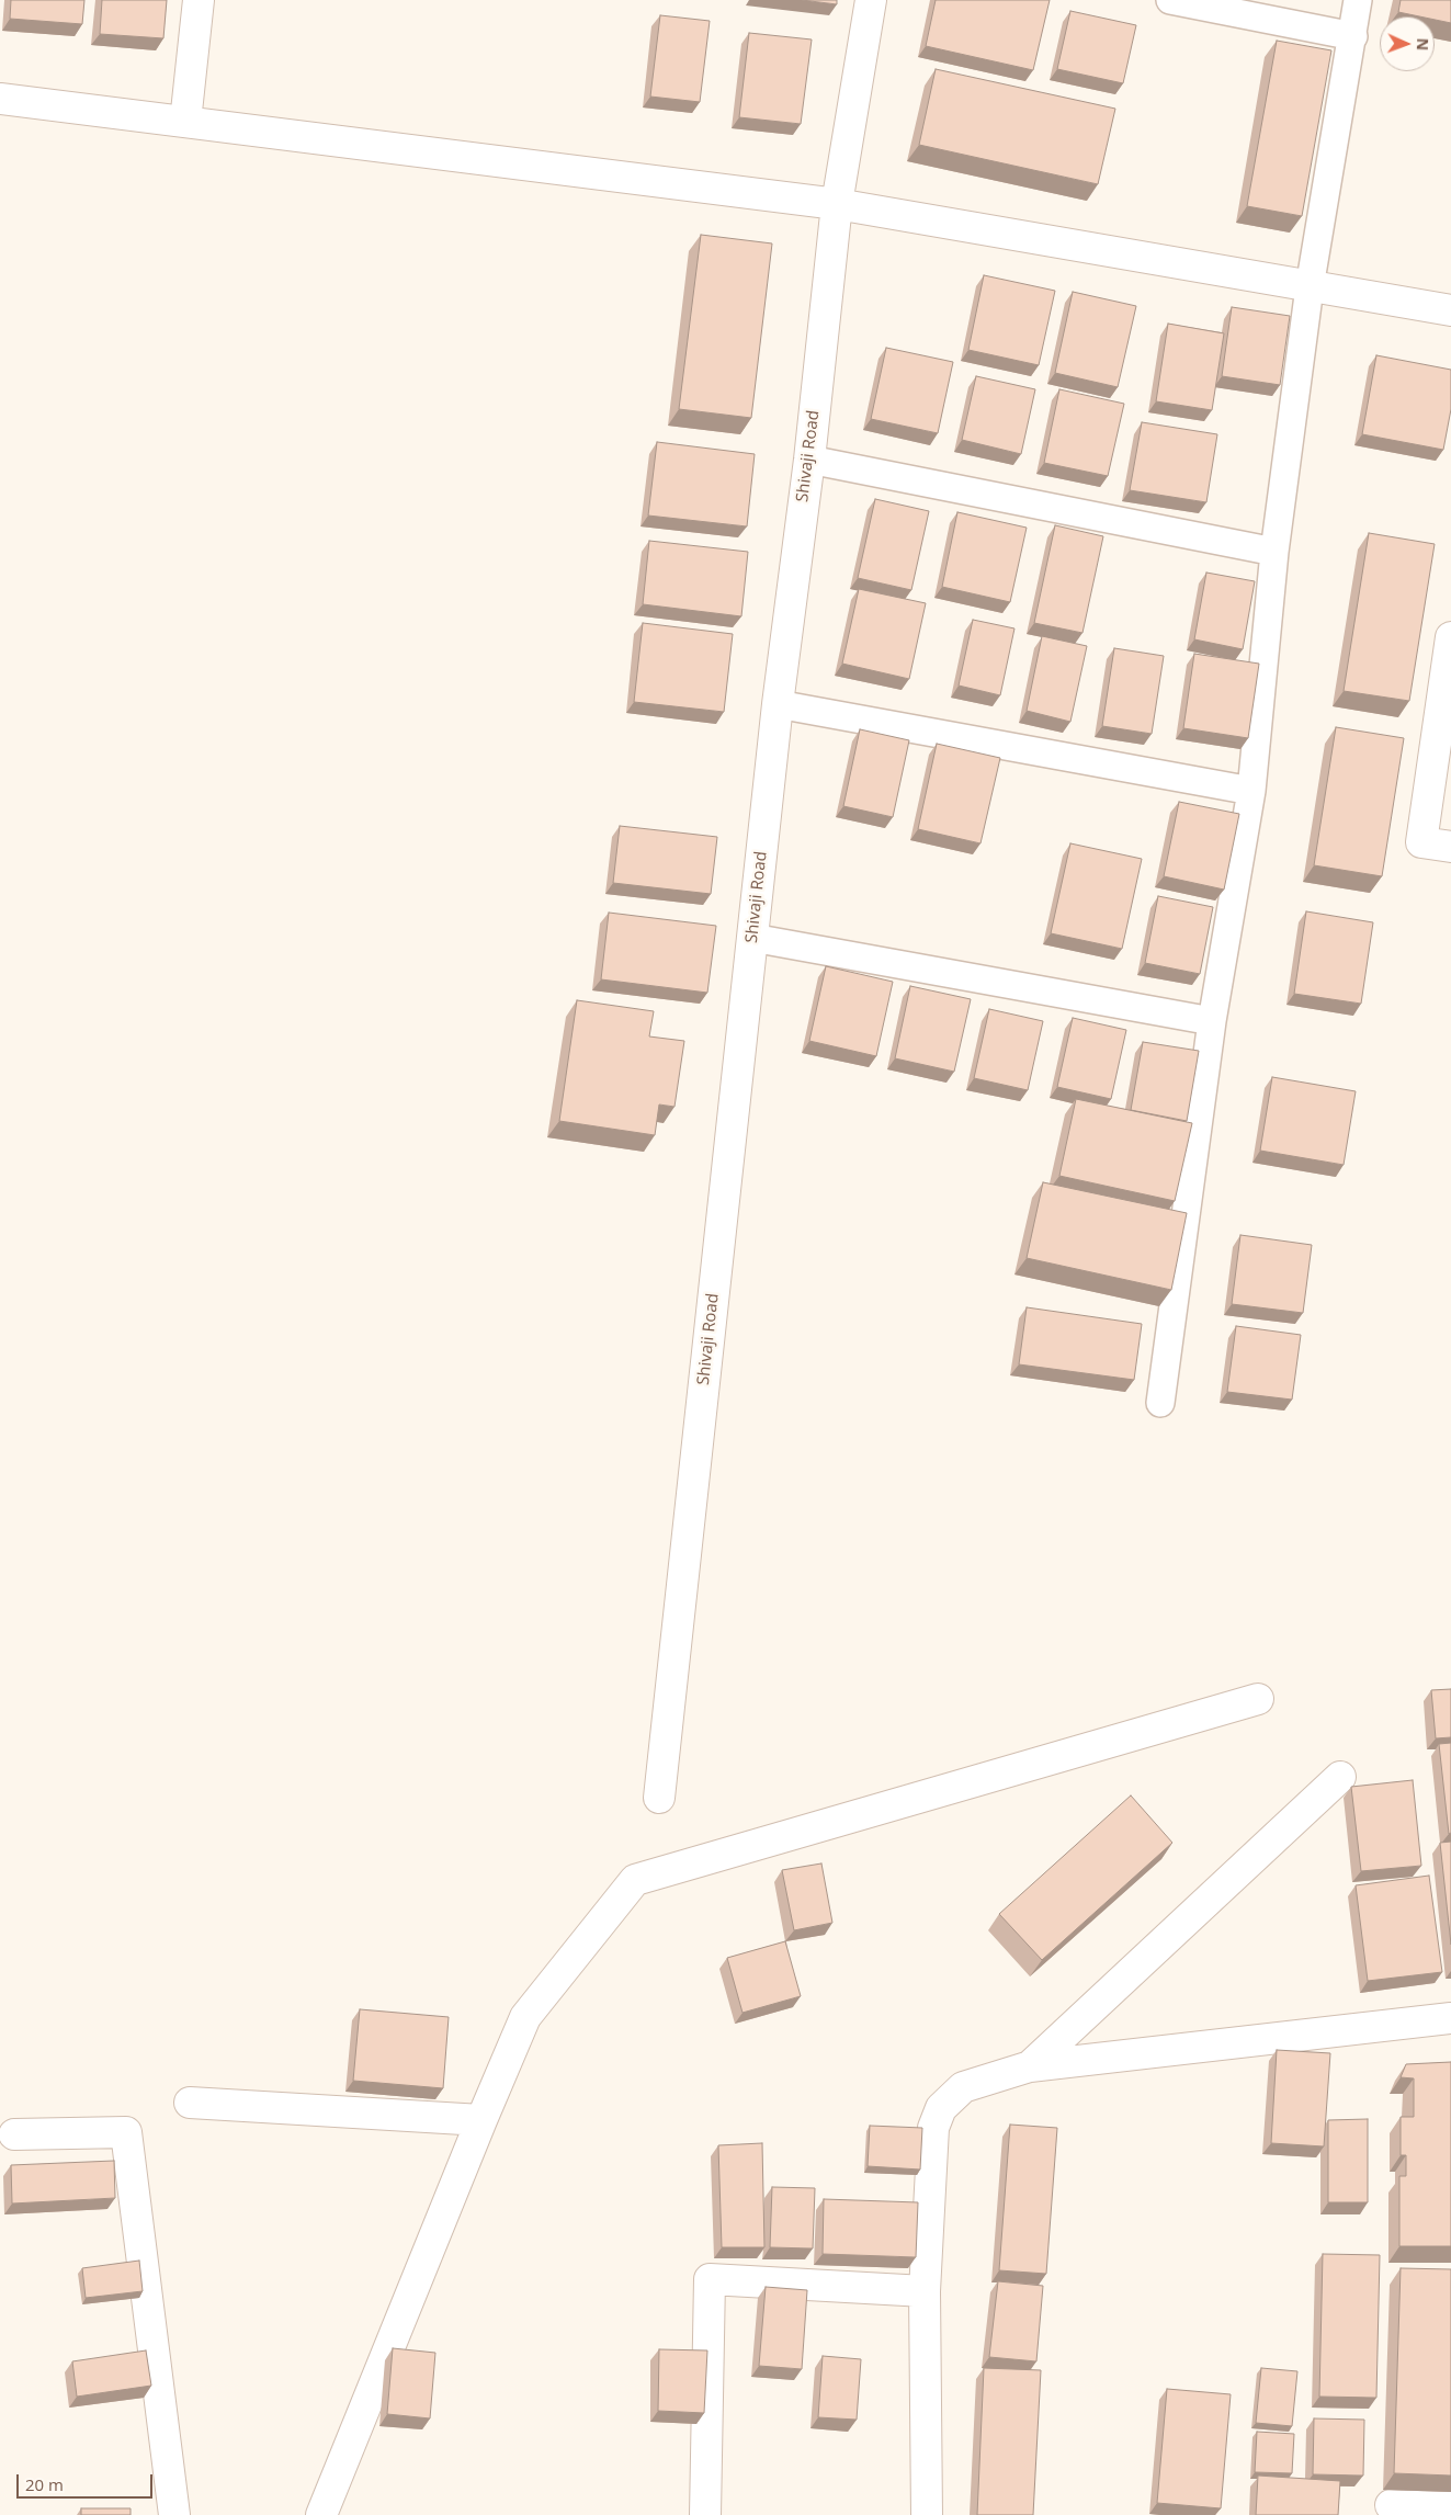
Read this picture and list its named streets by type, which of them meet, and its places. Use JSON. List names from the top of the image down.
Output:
{
  "streets": {
    "street": ["Shivaji Road"]
  },
  "scale_bar": "20 m",
  "north": "right"
}
